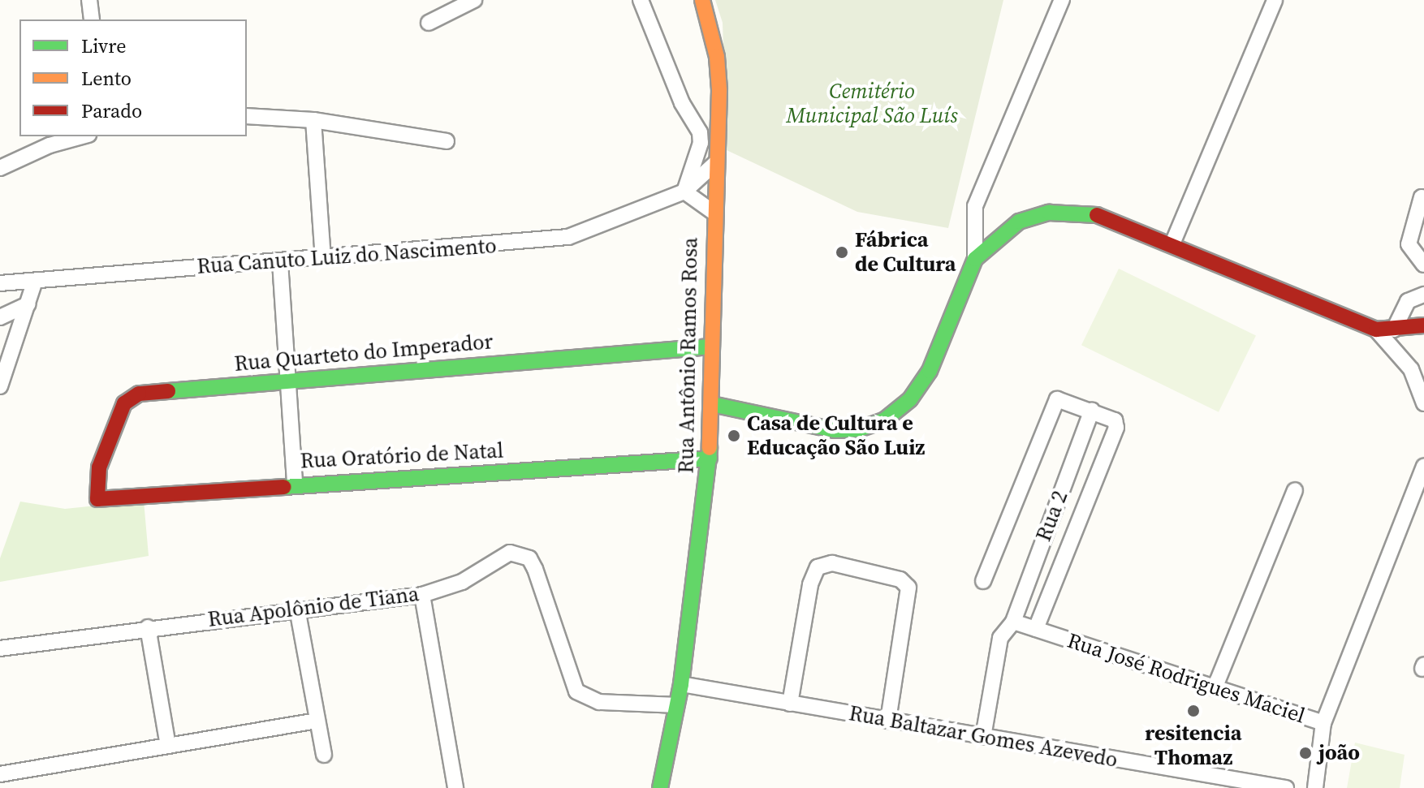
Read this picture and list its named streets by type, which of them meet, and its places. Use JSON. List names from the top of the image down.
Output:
{
  "streets": {
    "street": [
      "Rua Canuto Luiz do Nascimento",
      "Rua Quarteto do Imperador",
      "Rua Antônio Ramos Rosa",
      "Rua Oratório de Natal",
      "Rua 2",
      "Rua Apolônio de Tiana",
      "Rua José Rodrigues Maciel",
      "Rua Baltazar Gomes Azevedo"
    ]
  },
  "crossings": [
    ["Rua Canuto Luiz do Nascimento", "Rua Antônio Ramos Rosa"],
    ["Rua Quarteto do Imperador", "Rua Antônio Ramos Rosa"],
    ["Rua Quarteto do Imperador", "Rua Oratório de Natal"],
    ["Rua Antônio Ramos Rosa", "Rua Oratório de Natal"],
    ["Rua Antônio Ramos Rosa", "Rua Apolônio de Tiana"],
    ["Rua Antônio Ramos Rosa", "Rua Baltazar Gomes Azevedo"],
    ["Rua 2", "Rua José Rodrigues Maciel"]
  ],
  "parks": ["Cemitério Municipal São Luís"],
  "places": [
    "Fábrica de Cultura",
    "Casa de Cultura e Educação São Luiz",
    "resitencia Thomaz",
    "joão"
  ],
  "legend": ["Livre", "Lento", "Parado"]
}
